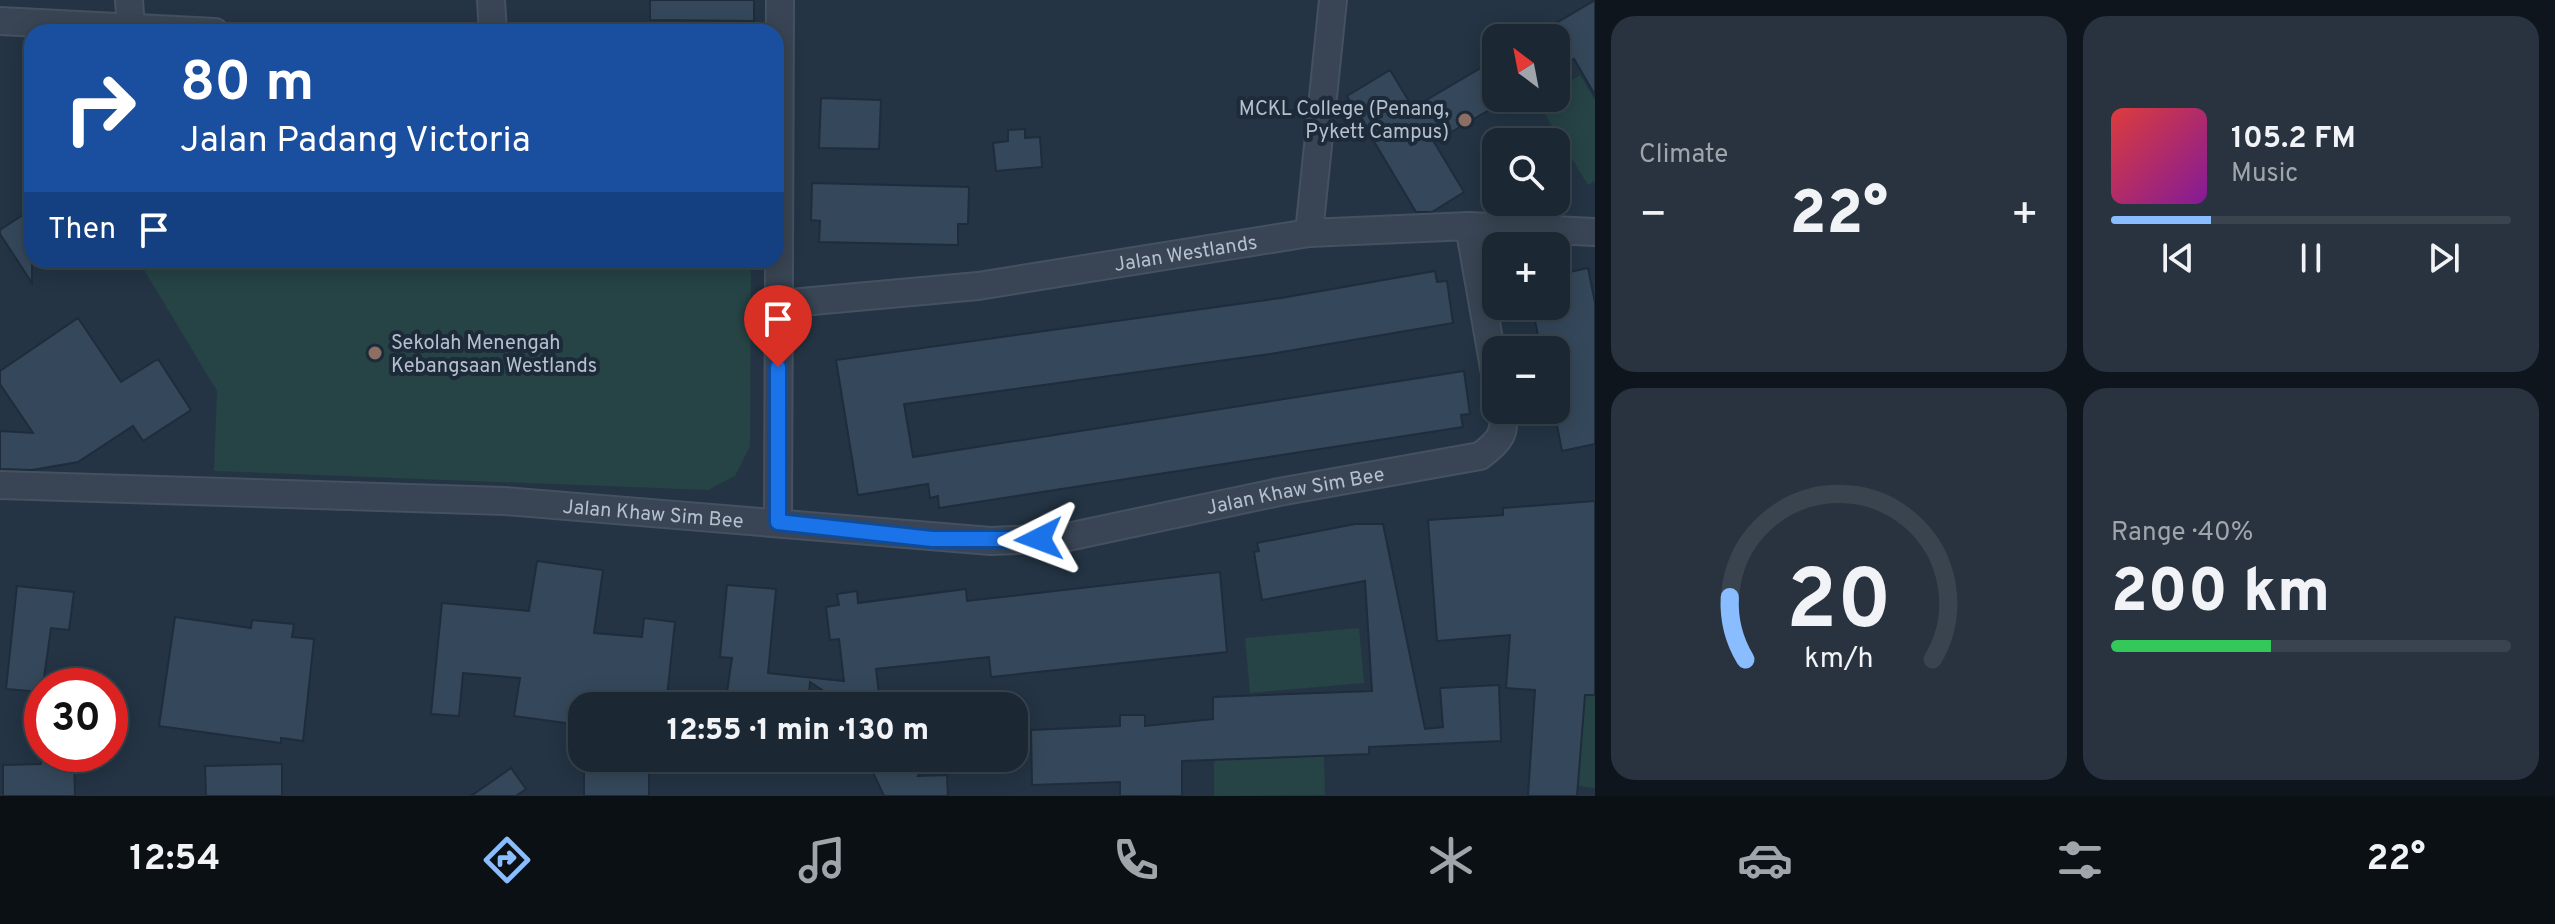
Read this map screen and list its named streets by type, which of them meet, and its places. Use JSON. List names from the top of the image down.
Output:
{
  "streets": {
    "street": ["Jalan Westlands", "Jalan Khaw Sim Bee"]
  },
  "places": ["MCKL College (Penang, Pykett Campus)", "Sekolah Menengah Kebangsaan Westlands"],
  "north": "top left",
  "page": {
    "tile": [
      "Climate",
      ["Range · 40%", "200 km"]
    ],
    "map_buttons": ["+", "−"],
    "turn": ["80 m", "Jalan Padang Victoria"],
    "song": ["105.2 FM", "Music"],
    "heat": ["−", "22°", "+"],
    "then": "Then",
    "limit": "30",
    "trip": "12:55 · 1 min · 130 m",
    "tabs": ["12:54", "22°"],
    "gauge": ["20", "km/h"]
  }
}
